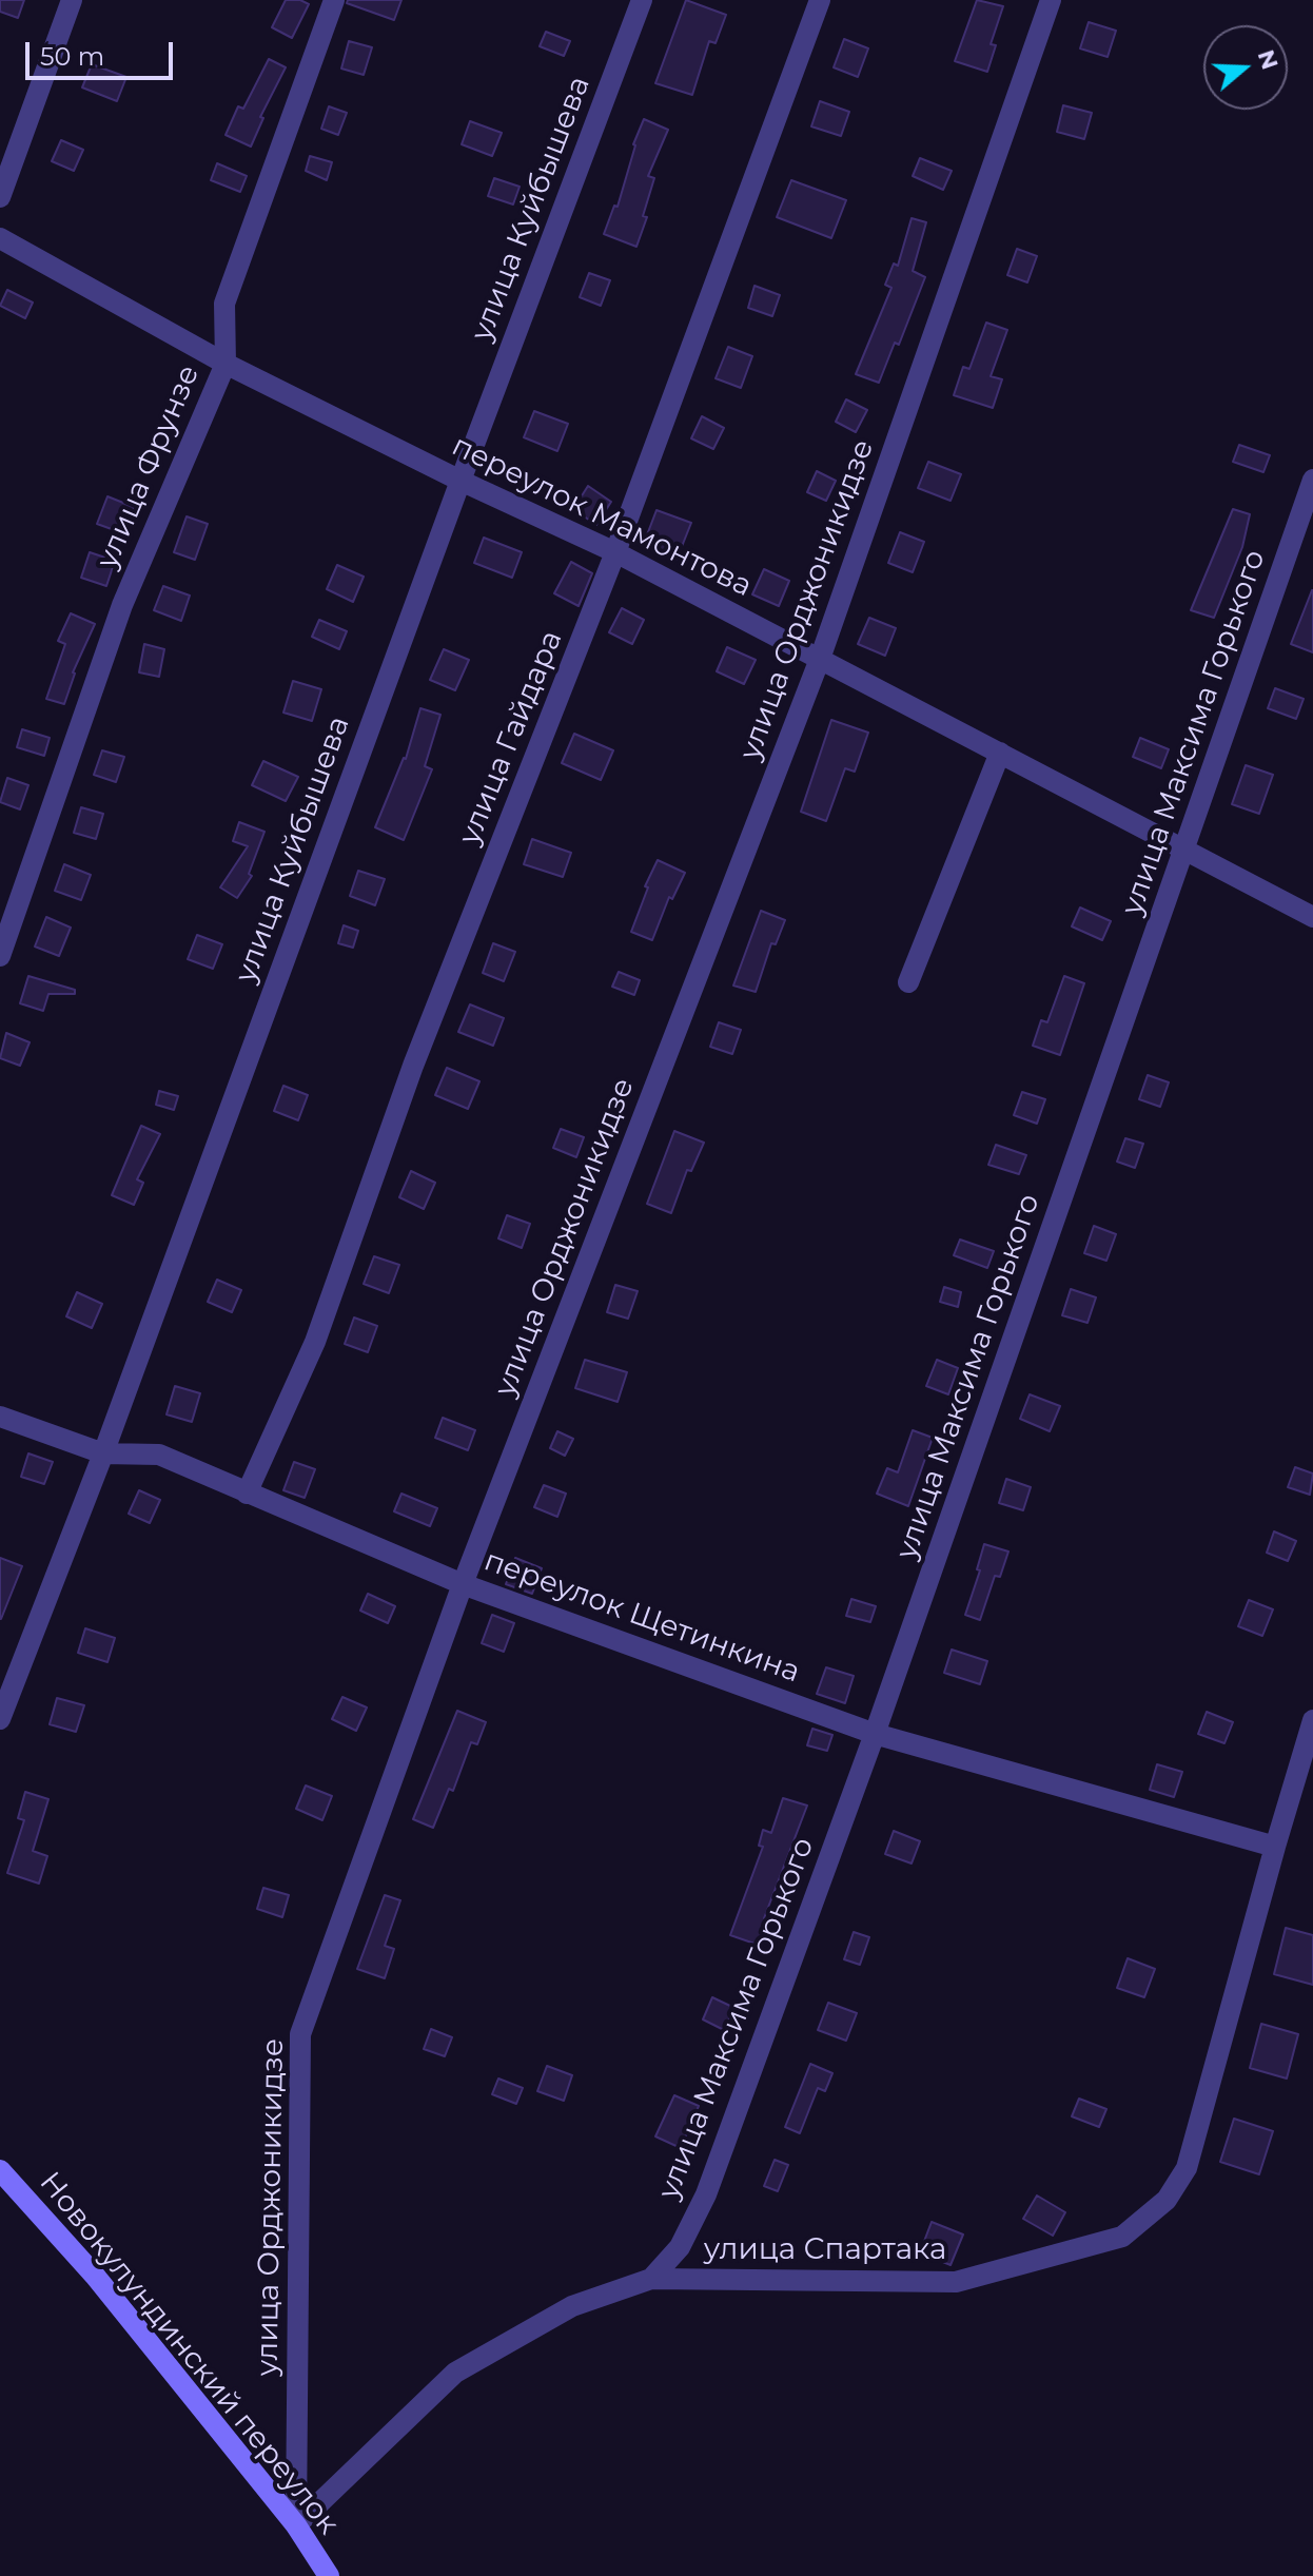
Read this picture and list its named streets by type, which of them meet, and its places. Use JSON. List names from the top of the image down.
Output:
{
  "streets": {
    "street": [
      "улица Куйбышева",
      "улица Фрунзе",
      "переулок Мамонтова",
      "улица Орджоникидзе",
      "улица Максима Горького",
      "улица Гайдара",
      "переулок Щетинкина",
      "улица Спартака",
      "Новокулундинский переулок"
    ]
  },
  "crossings": [
    ["улица Куйбышева", "переулок Мамонтова"],
    ["улица Куйбышева", "переулок Щетинкина"],
    ["улица Фрунзе", "переулок Мамонтова"],
    ["переулок Мамонтова", "улица Орджоникидзе"],
    ["переулок Мамонтова", "улица Максима Горького"],
    ["переулок Мамонтова", "улица Гайдара"],
    ["улица Орджоникидзе", "переулок Щетинкина"],
    ["улица Орджоникидзе", "улица Спартака"],
    ["улица Орджоникидзе", "Новокулундинский переулок"],
    ["улица Максима Горького", "переулок Щетинкина"],
    ["улица Максима Горького", "улица Спартака"],
    ["улица Гайдара", "переулок Щетинкина"],
    ["переулок Щетинкина", "улица Спартака"],
    ["улица Спартака", "Новокулундинский переулок"]
  ],
  "scale_bar": "50 m",
  "north": "right"
}
